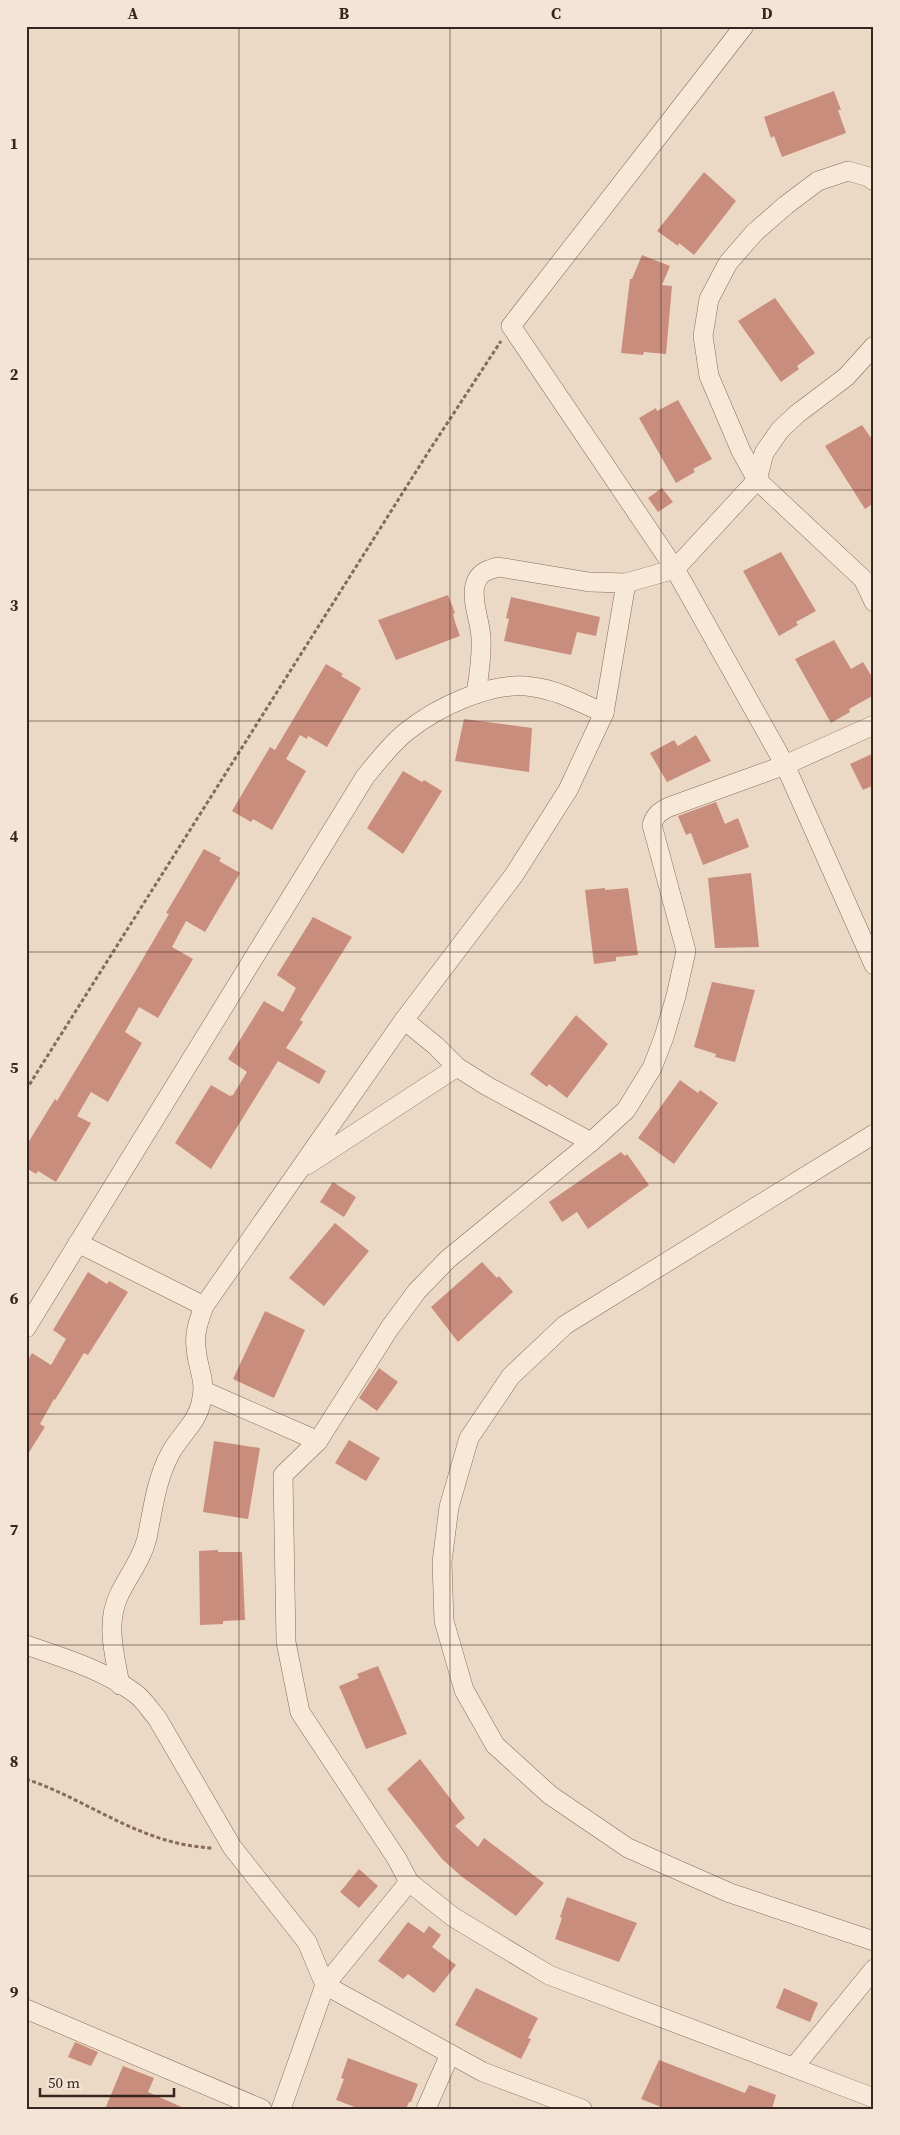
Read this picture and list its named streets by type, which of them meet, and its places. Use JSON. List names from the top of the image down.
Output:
{
  "scale_bar": "50 m",
  "grid": {
    "columns": [
      "A",
      "B",
      "C",
      "D"
    ],
    "rows": [
      "1",
      "2",
      "3",
      "4",
      "5",
      "6",
      "7",
      "8",
      "9"
    ]
  }
}
